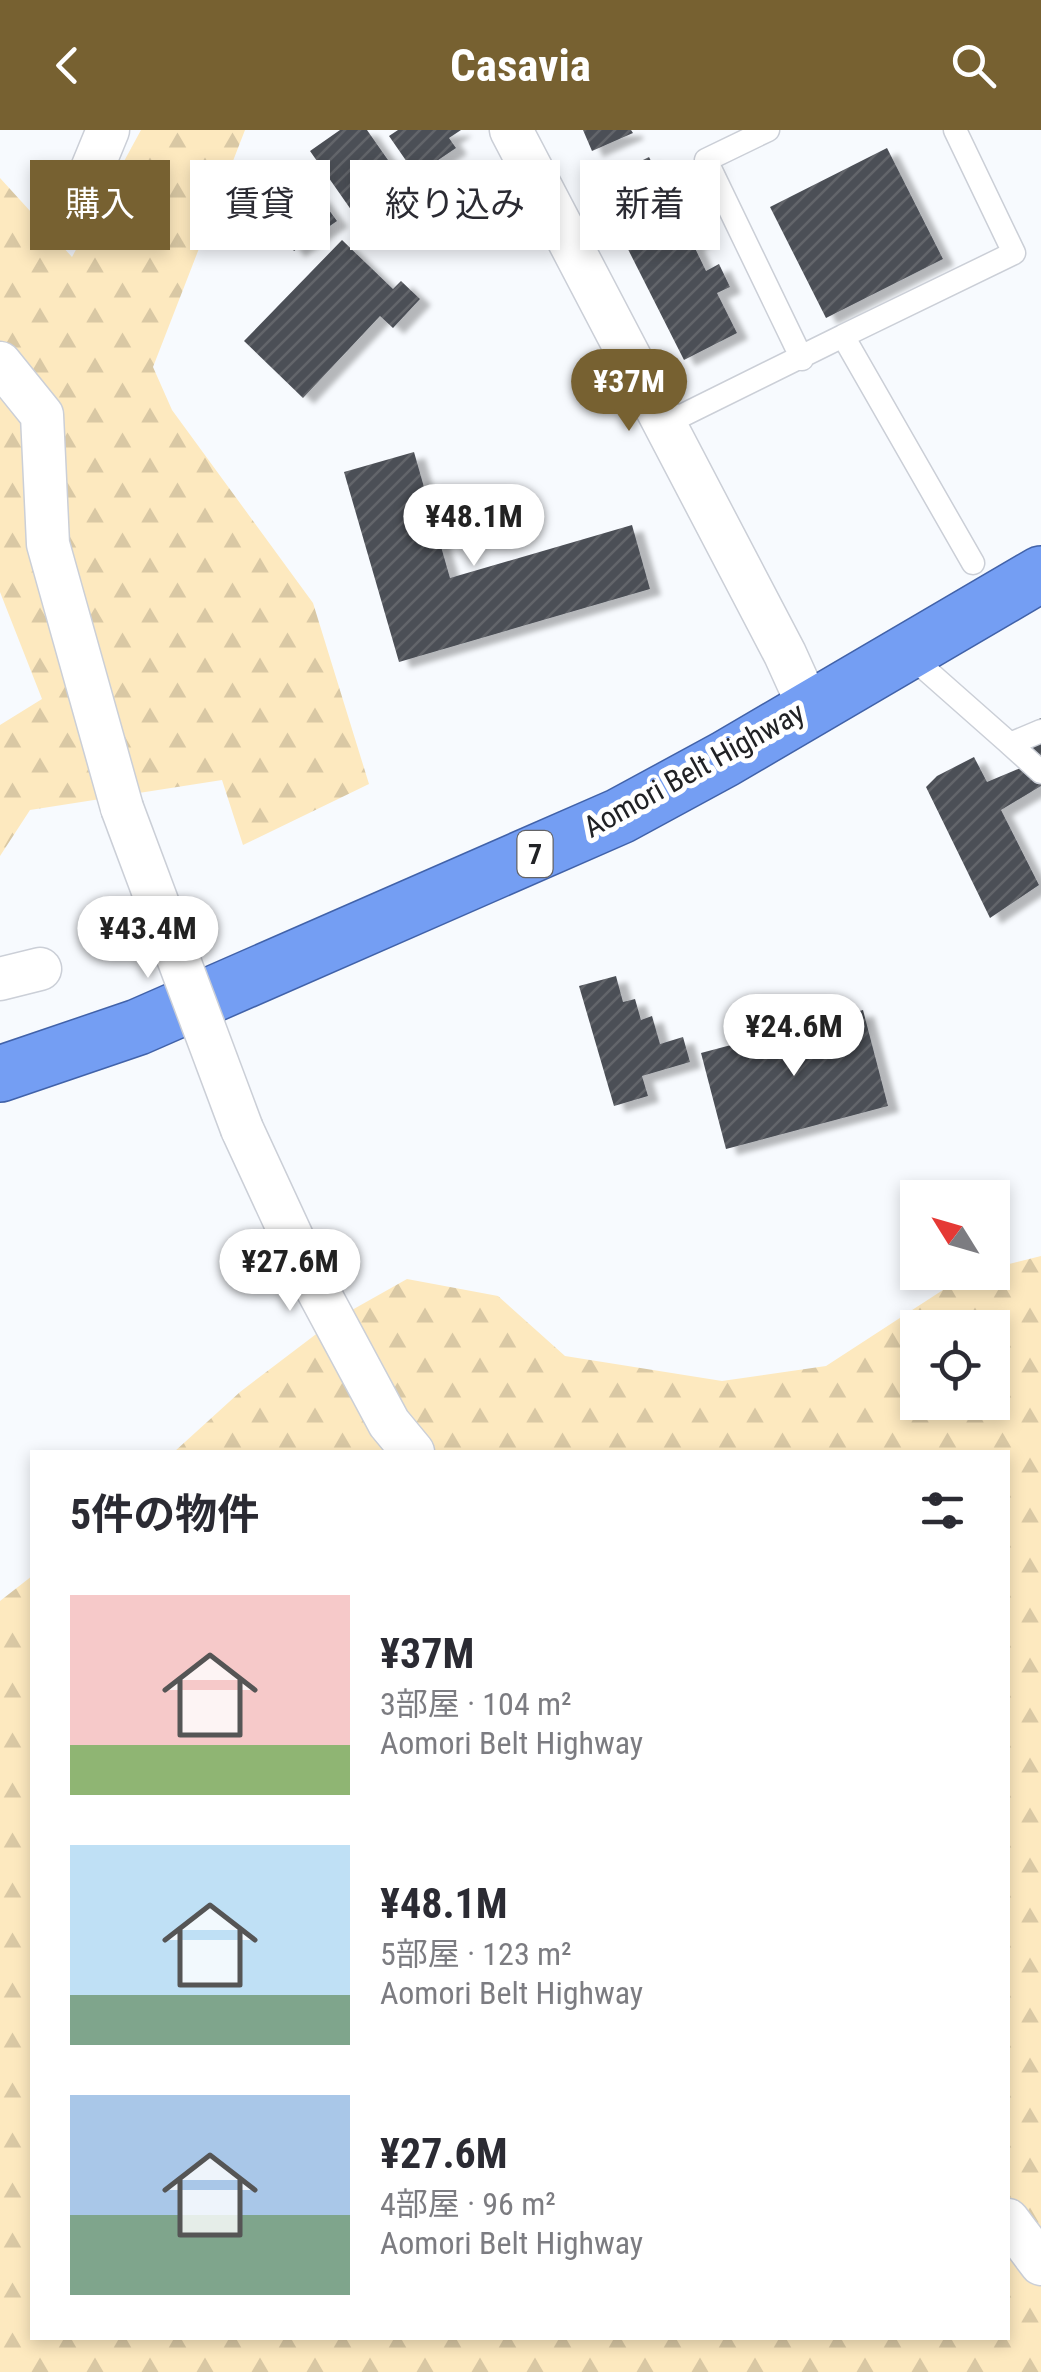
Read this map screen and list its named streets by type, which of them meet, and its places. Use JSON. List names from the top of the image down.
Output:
{
  "streets": {
    "highway": ["Aomori Belt Highway", "7"]
  },
  "north": "top left",
  "page": {
    "header": "Casavia",
    "chip": [
      "購入",
      "賃貸",
      "絞り込み",
      "新着"
    ],
    "price": [
      "¥37M",
      "¥48.1M",
      "¥43.4M",
      "¥24.6M",
      "¥27.6M"
    ],
    "heading": "5件の物件",
    "list": [
      {
        "name": "¥37M",
        "note": "3部屋 · 104 m² · Aomori Belt Highway"
      },
      {
        "name": "¥48.1M",
        "note": "5部屋 · 123 m² · Aomori Belt Highway"
      },
      {
        "name": "¥27.6M",
        "note": "4部屋 · 96 m² · Aomori Belt Highway"
      }
    ]
  }
}
